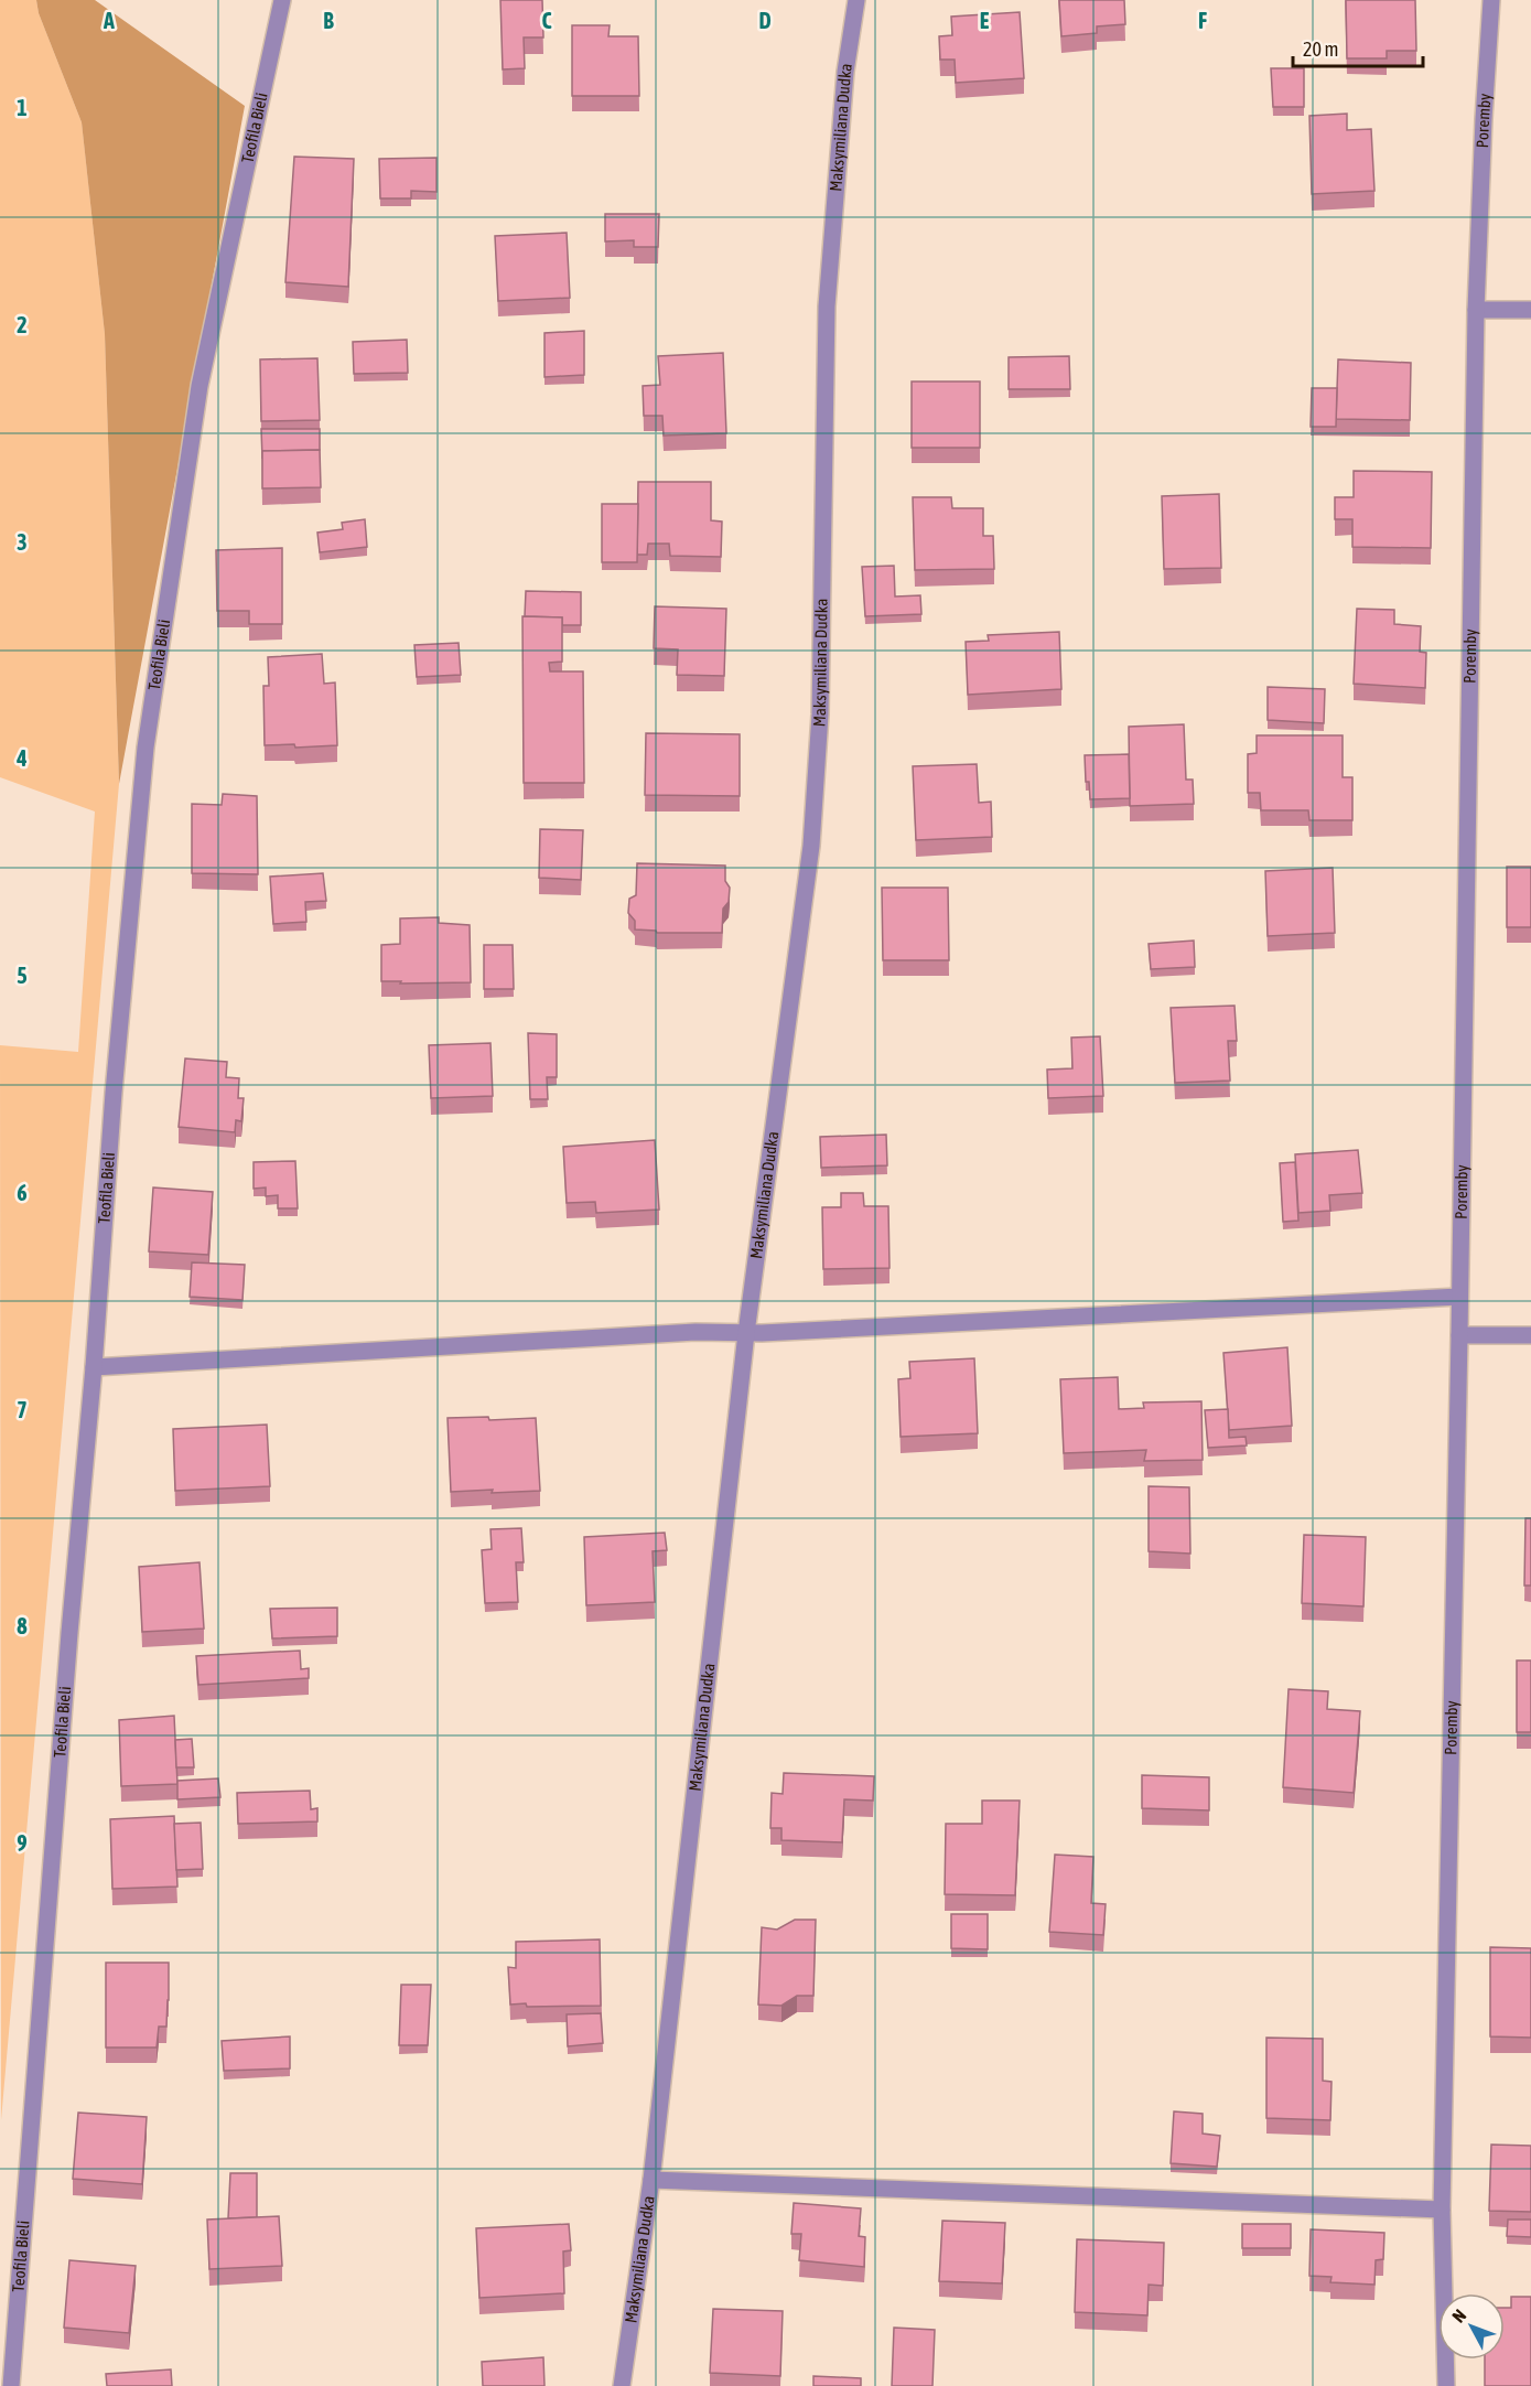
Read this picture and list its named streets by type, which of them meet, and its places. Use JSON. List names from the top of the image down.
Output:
{
  "streets": {
    "street": ["Poremby", "Maksymiliana Dudka", "Teofila Bieli"]
  },
  "scale_bar": "20 m",
  "north": "top left",
  "grid": {
    "columns": [
      "A",
      "B",
      "C",
      "D",
      "E",
      "F"
    ],
    "rows": [
      "1",
      "2",
      "3",
      "4",
      "5",
      "6",
      "7",
      "8",
      "9"
    ]
  }
}
